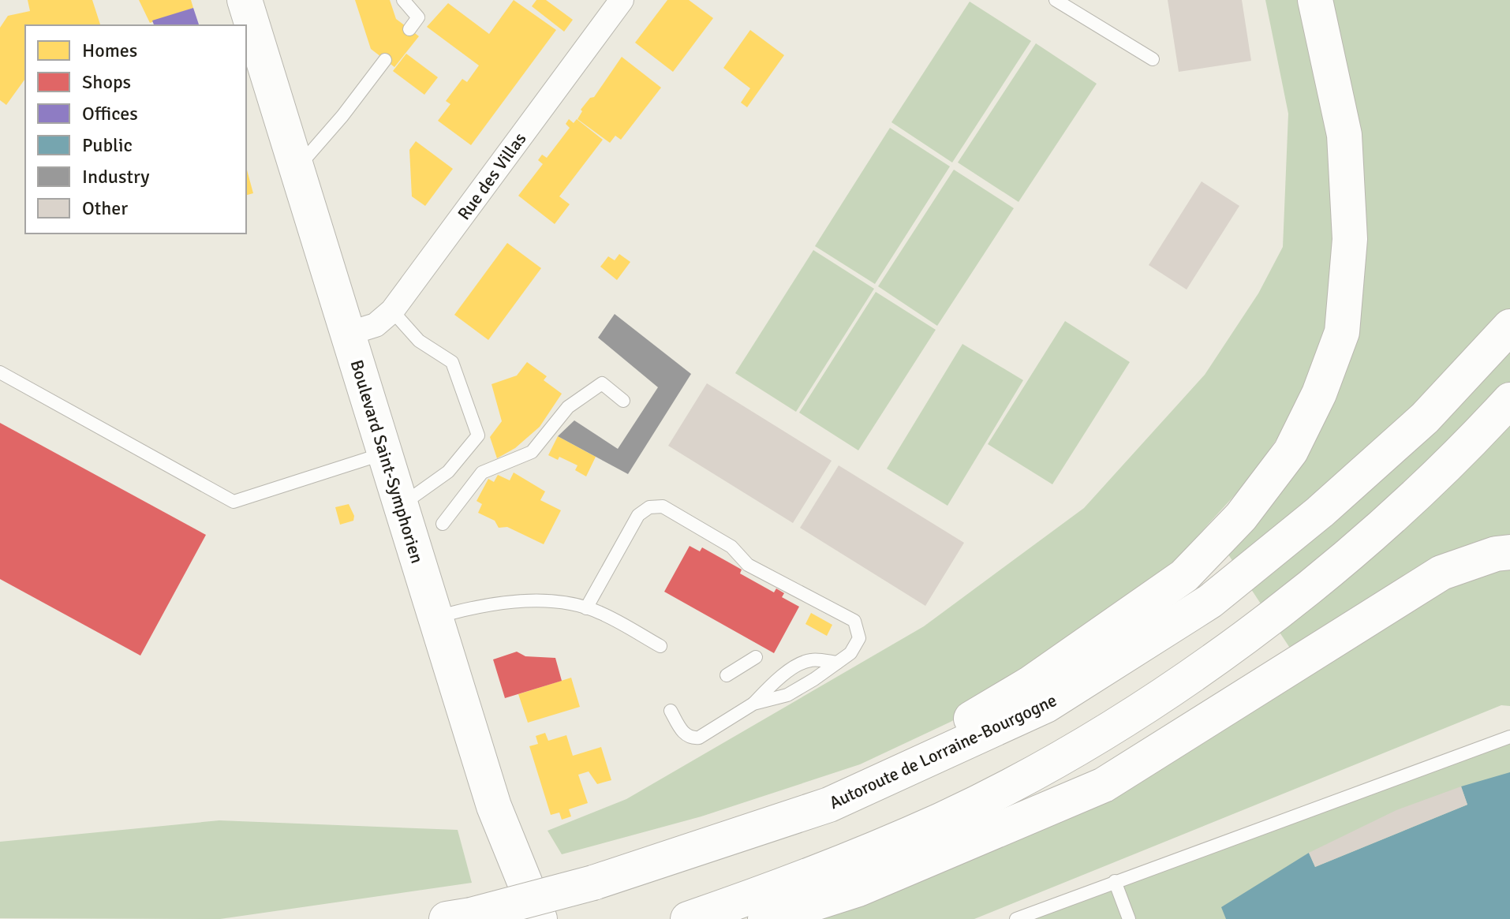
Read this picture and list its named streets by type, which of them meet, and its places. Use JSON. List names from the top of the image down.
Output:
{
  "streets": {
    "main road": ["Boulevard Saint-Symphorien", "Autoroute de Lorraine-Bourgogne"],
    "street": ["Rue des Villas"]
  },
  "crossings": [
    ["Rue des Villas", "Boulevard Saint-Symphorien"]
  ],
  "legend": [
    "Homes",
    "Shops",
    "Offices",
    "Public",
    "Industry",
    "Other"
  ]
}
